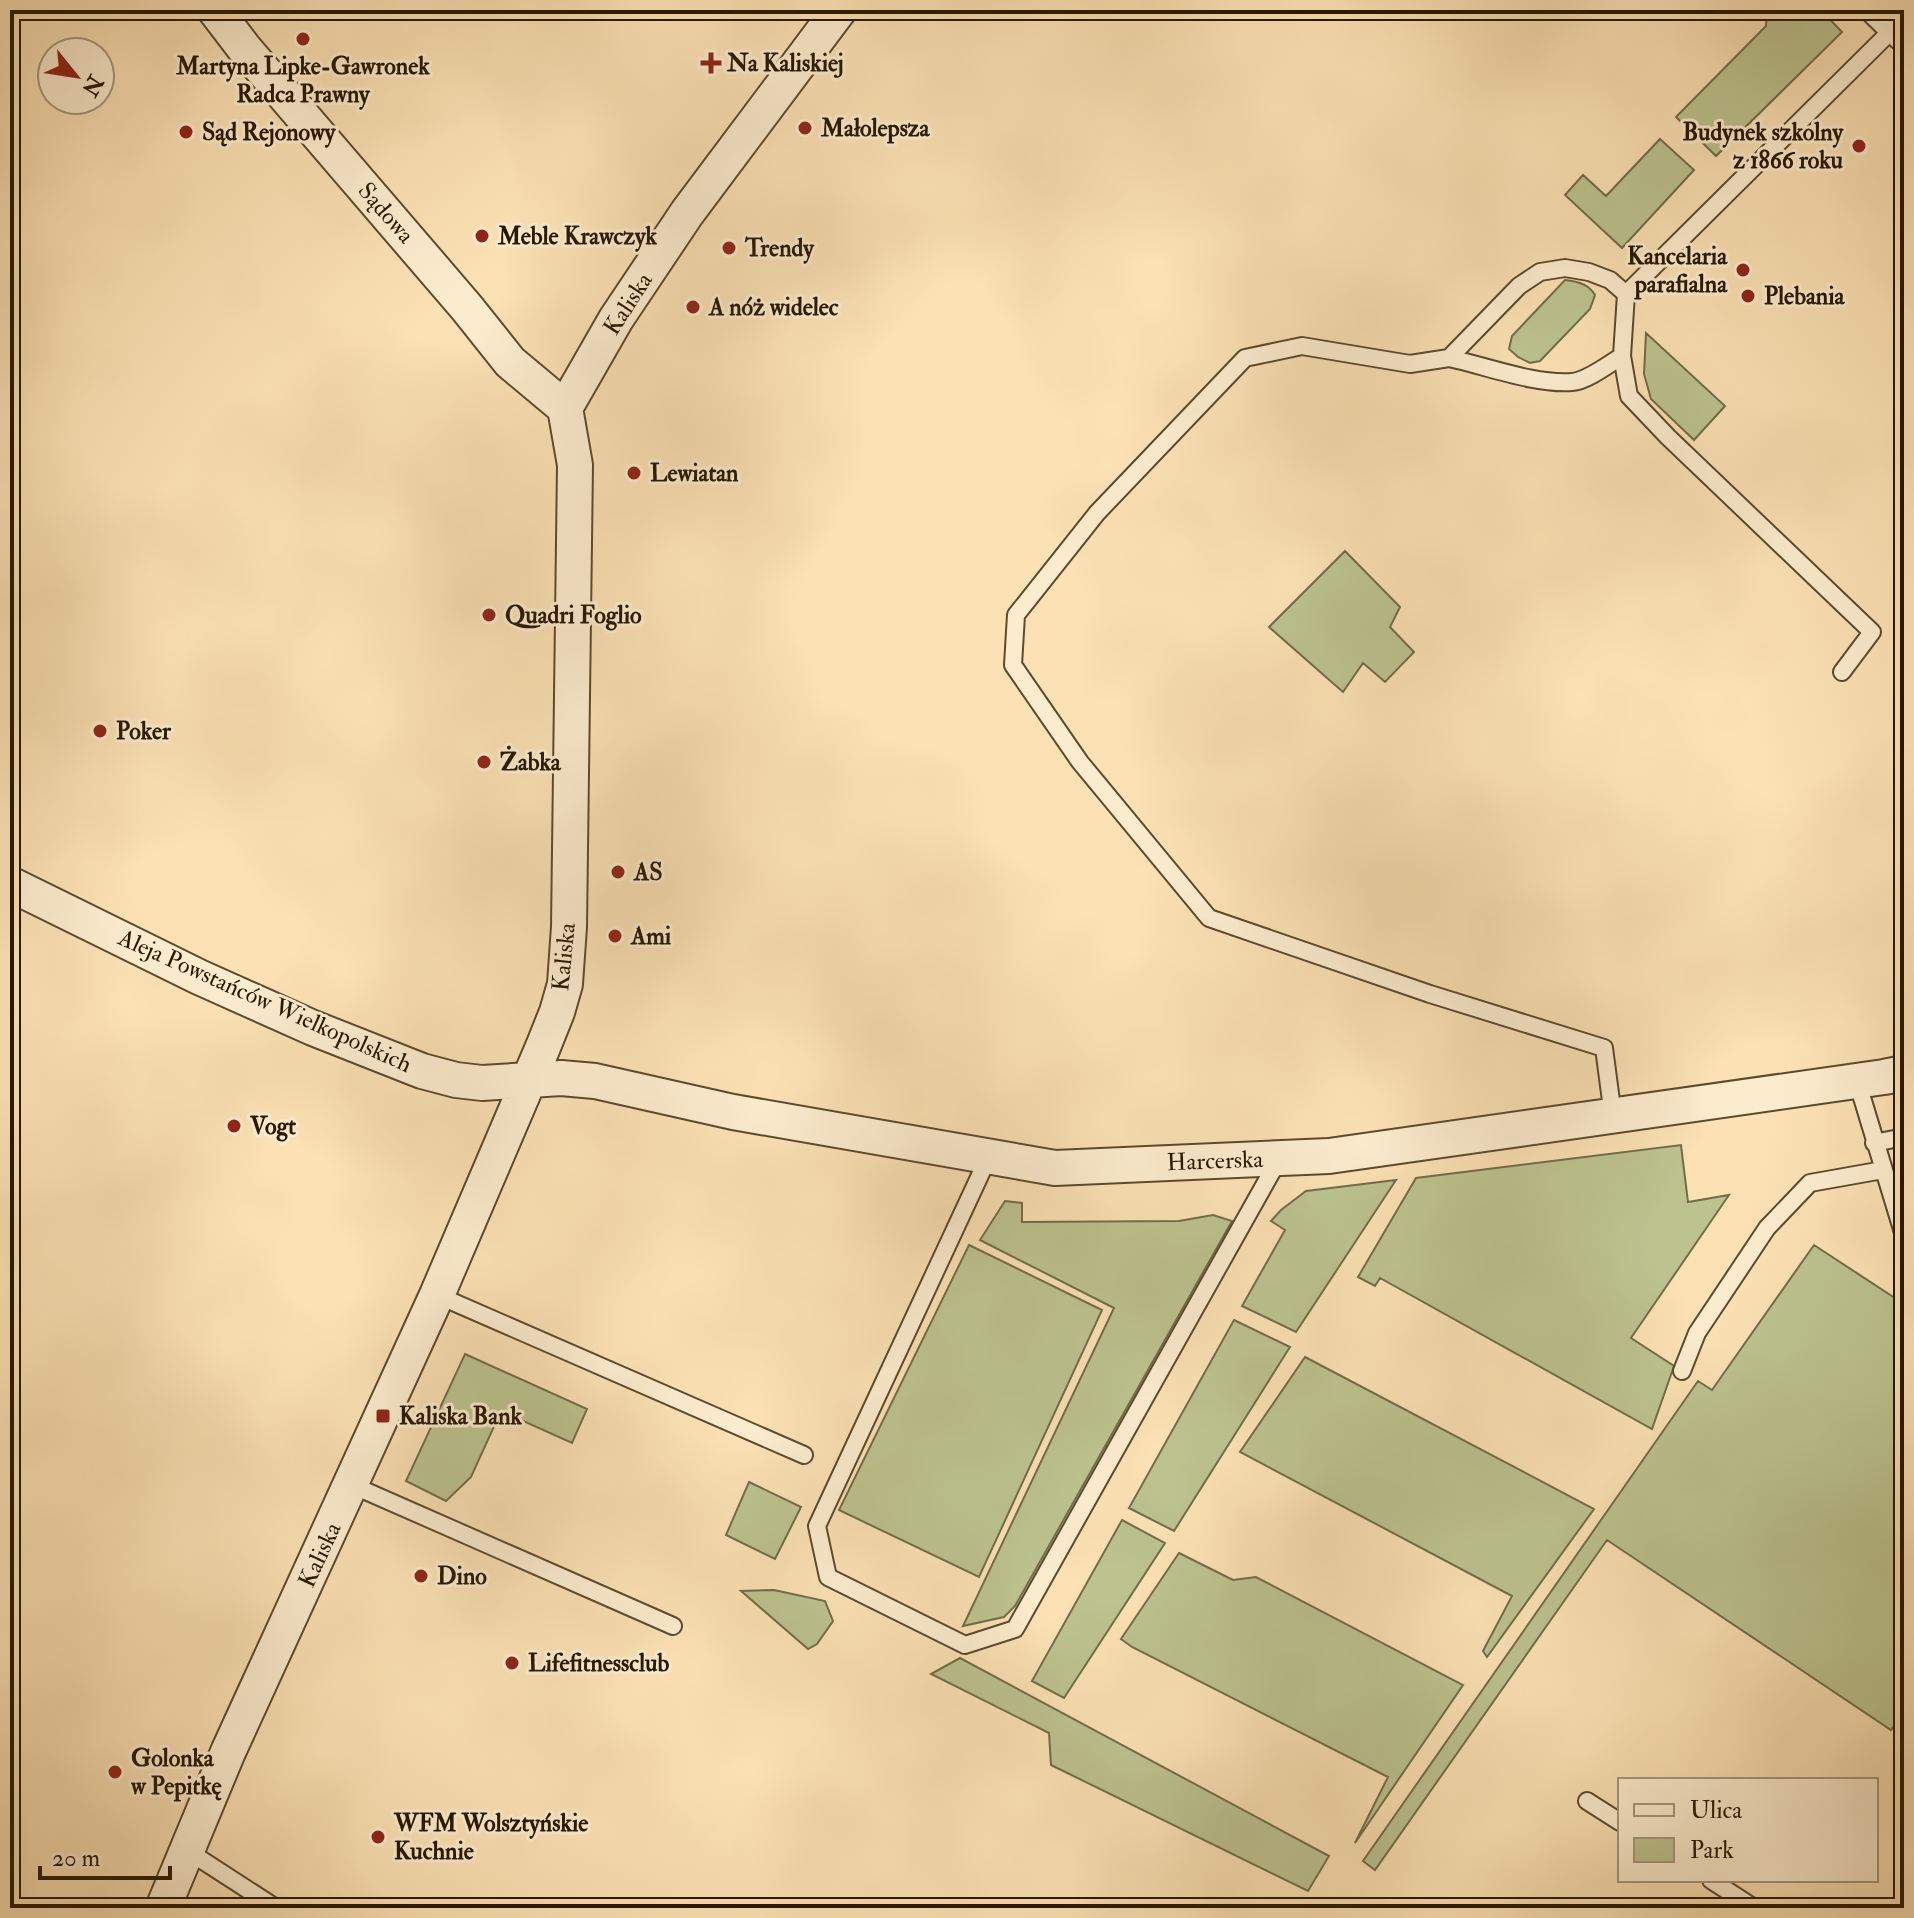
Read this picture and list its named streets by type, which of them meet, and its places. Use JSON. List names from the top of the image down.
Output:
{
  "streets": {
    "street": [
      "Sądowa",
      "Kaliska",
      "Aleja Powstańców Wielkopolskich",
      "Harcerska"
    ]
  },
  "crossings": [
    ["Sądowa", "Kaliska"],
    ["Kaliska", "Aleja Powstańców Wielkopolskich"],
    ["Kaliska", "Harcerska"],
    ["Aleja Powstańców Wielkopolskich", "Harcerska"]
  ],
  "places": {
    "other": [
      "Martyna Lipke-Gawronek Radca Prawny",
      "Małolepsza",
      "Sąd Rejonowy",
      "Budynek szkolny z 1866 roku",
      "Meble Krawczyk",
      "Trendy",
      "Kancelaria parafialna",
      "Plebania",
      "A nóż widelec",
      "Lewiatan",
      "Quadri Foglio",
      "Poker",
      "Żabka",
      "AS",
      "Ami",
      "Vogt",
      "Dino",
      "Lifefitnessclub",
      "Golonka w Pepitkę",
      "WFM Wolsztyńskie Kuchnie"
    ],
    "health": ["Na Kaliskiej"],
    "transit": ["Kaliska Bank"]
  },
  "legend": ["Ulica", "Park"],
  "scale_bar": "20 m",
  "north": "bottom right"
}
